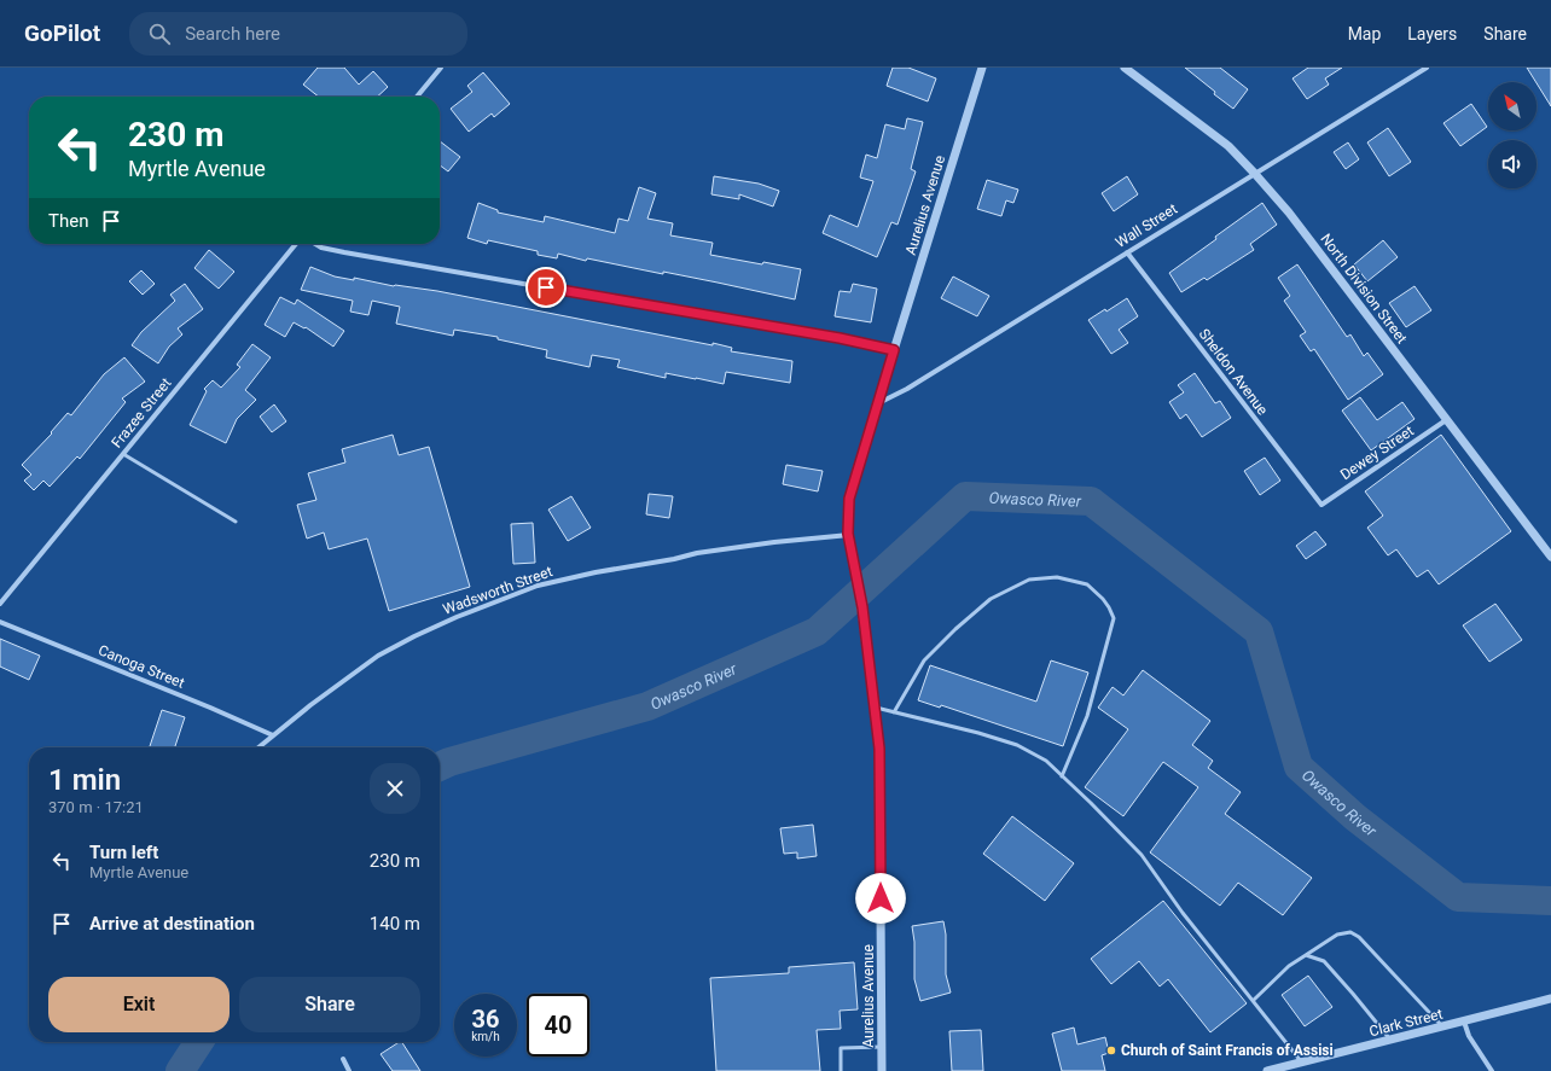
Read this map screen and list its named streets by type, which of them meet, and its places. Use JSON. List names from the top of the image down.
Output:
{
  "streets": {
    "street": [
      "Aurelius Avenue",
      "Wall Street",
      "North Division Street",
      "Sheldon Avenue",
      "Frazee Street",
      "Dewey Street",
      "Wadsworth Street",
      "Canoga Street",
      "Clark Street"
    ]
  },
  "crossings": [
    ["Aurelius Avenue", "Wall Street"],
    ["Aurelius Avenue", "Wadsworth Street"],
    ["Wall Street", "North Division Street"],
    ["Wall Street", "Sheldon Avenue"],
    ["North Division Street", "Dewey Street"],
    ["Sheldon Avenue", "Dewey Street"],
    ["Wadsworth Street", "Canoga Street"]
  ],
  "water": ["Owasco River"],
  "places": ["Church of Saint Francis of Assisi"],
  "north": "top left",
  "page": {
    "header": "GoPilot",
    "search": "Search here",
    "nav": ["Map", "Layers", "Share"],
    "turn": ["230 m", "Myrtle Avenue"],
    "then": "Then",
    "heading": ["1 min", "370 m · 17:21"],
    "list": [
      {
        "name": "Turn left",
        "note": "Myrtle Avenue",
        "value": "230 m"
      },
      {
        "name": "Arrive at destination",
        "value": "140 m"
      }
    ],
    "buttons": ["Exit", "Share"],
    "speed": "36 km/h",
    "limit": "40"
  }
}
